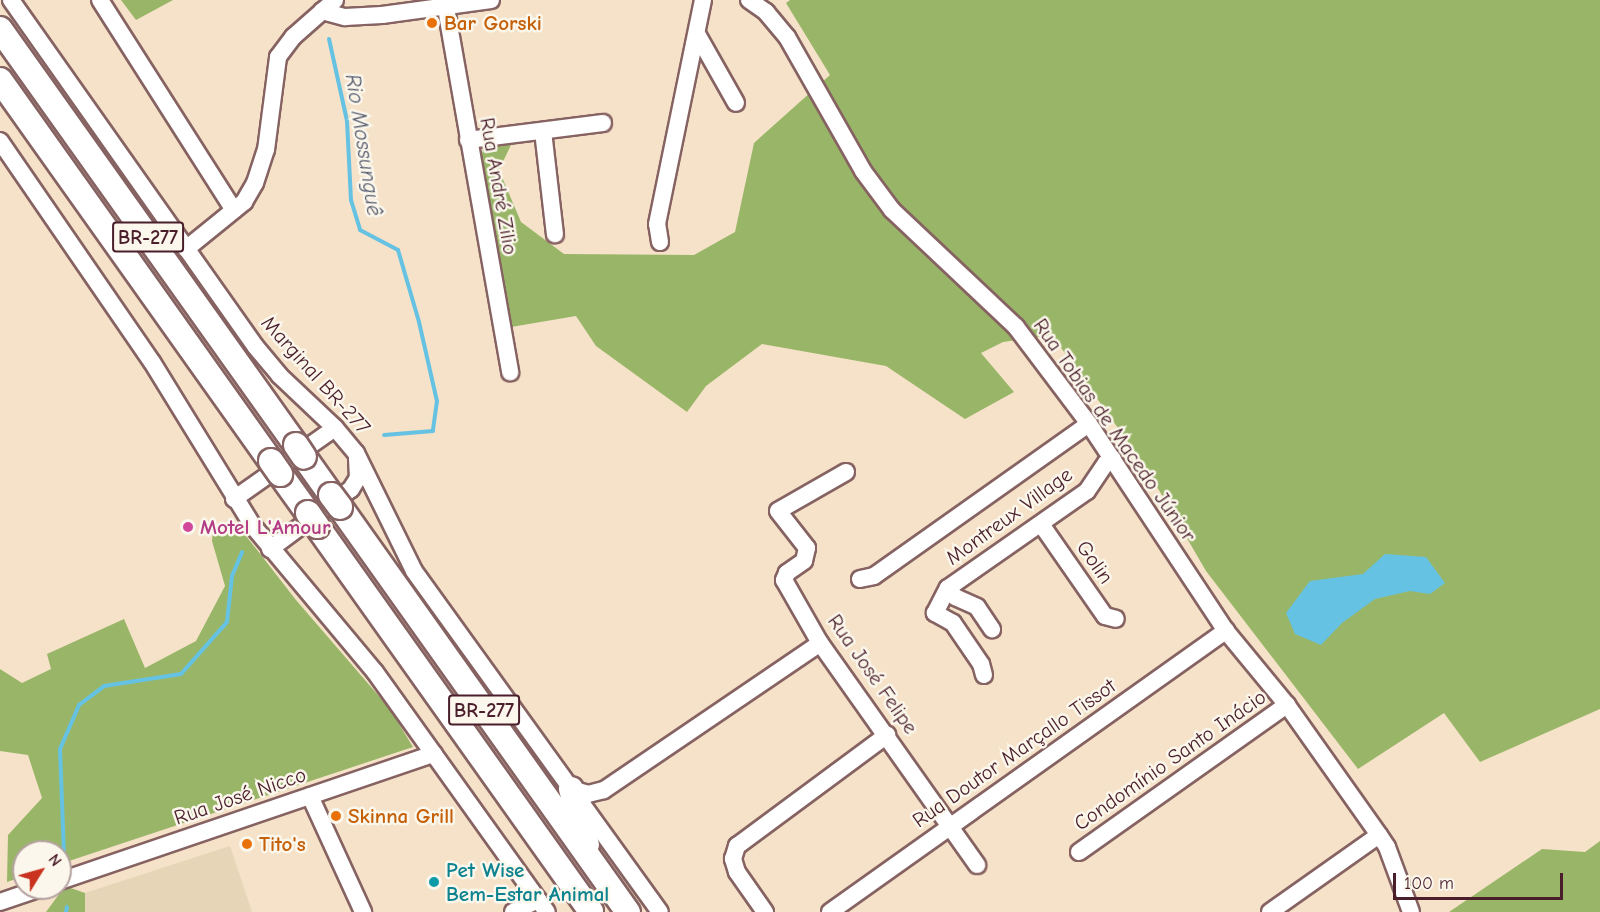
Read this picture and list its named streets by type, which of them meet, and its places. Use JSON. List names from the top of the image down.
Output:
{
  "streets": {
    "highway": ["BR-277"],
    "street": [
      "Rua André Zilio",
      "Marginal BR-277",
      "Rua Tobias de Macedo Júnior",
      "Montreux Village",
      "Golin",
      "Rua José Felipe",
      "Rua Doutor Marçallo Tissot",
      "Condomínio Santo Inácio",
      "Rua José Nicco"
    ]
  },
  "crossings": [
    ["Rua Tobias de Macedo Júnior", "Montreux Village"],
    ["Rua Tobias de Macedo Júnior", "Rua Doutor Marçallo Tissot"],
    ["Rua Tobias de Macedo Júnior", "Condomínio Santo Inácio"],
    ["Montreux Village", "Golin"],
    ["Rua José Felipe", "Rua Doutor Marçallo Tissot"]
  ],
  "water": ["Rio Mossunguê"],
  "places": [
    "Bar Gorski",
    "Motel L'Amour",
    "Skinna Grill",
    "Tito's",
    "Pet Wise Bem-Estar Animal"
  ],
  "scale_bar": "100 m",
  "north": "top right"
}
